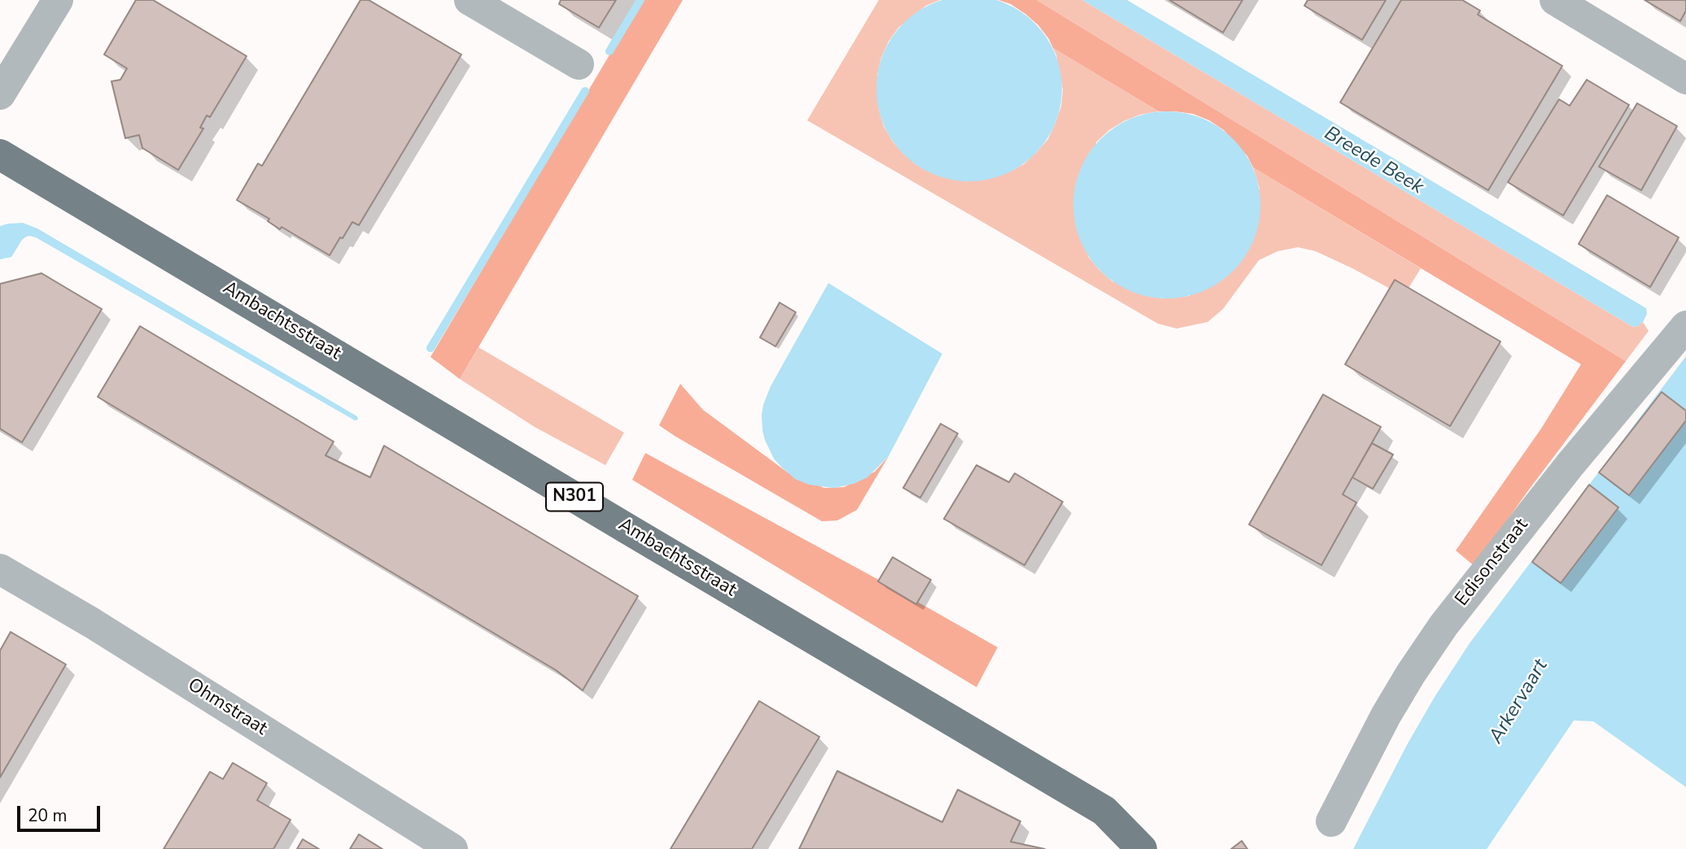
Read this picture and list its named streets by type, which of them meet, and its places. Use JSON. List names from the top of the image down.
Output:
{
  "streets": {
    "main road": ["Ambachtsstraat", "N301"],
    "street": ["Edisonstraat", "Ohmstraat"]
  },
  "water": ["Breede Beek", "Arkervaart"],
  "scale_bar": "20 m"
}
